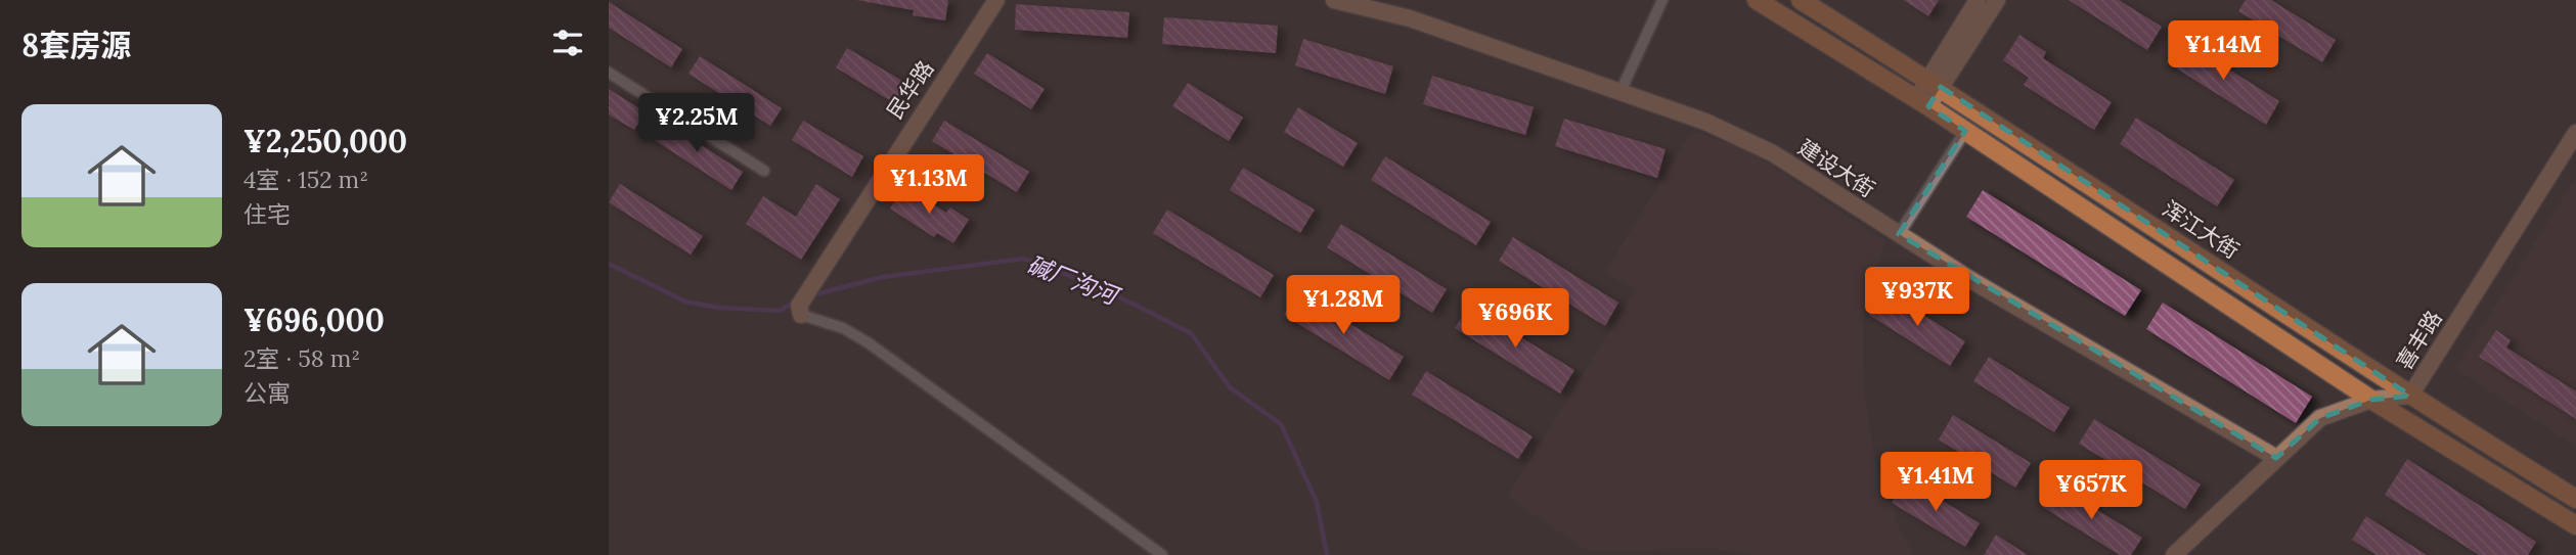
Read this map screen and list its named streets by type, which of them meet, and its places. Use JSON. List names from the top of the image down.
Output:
{
  "streets": {
    "main road": ["浑江大街"],
    "street": ["民华路", "建设大街", "喜丰路"]
  },
  "crossings": [
    ["建设大街", "喜丰路"],
    ["浑江大街", "喜丰路"]
  ],
  "water": ["碱厂沟河"],
  "page": {
    "heading": "8套房源",
    "price": [
      "¥1.14M",
      "¥2.25M",
      "¥1.13M",
      "¥937K",
      "¥1.28M",
      "¥696K",
      "¥1.41M",
      "¥657K"
    ],
    "list": [
      {
        "name": "¥2,250,000",
        "note": "4室 · 152 m² · 住宅"
      },
      {
        "name": "¥696,000",
        "note": "2室 · 58 m² · 公寓"
      }
    ]
  }
}
